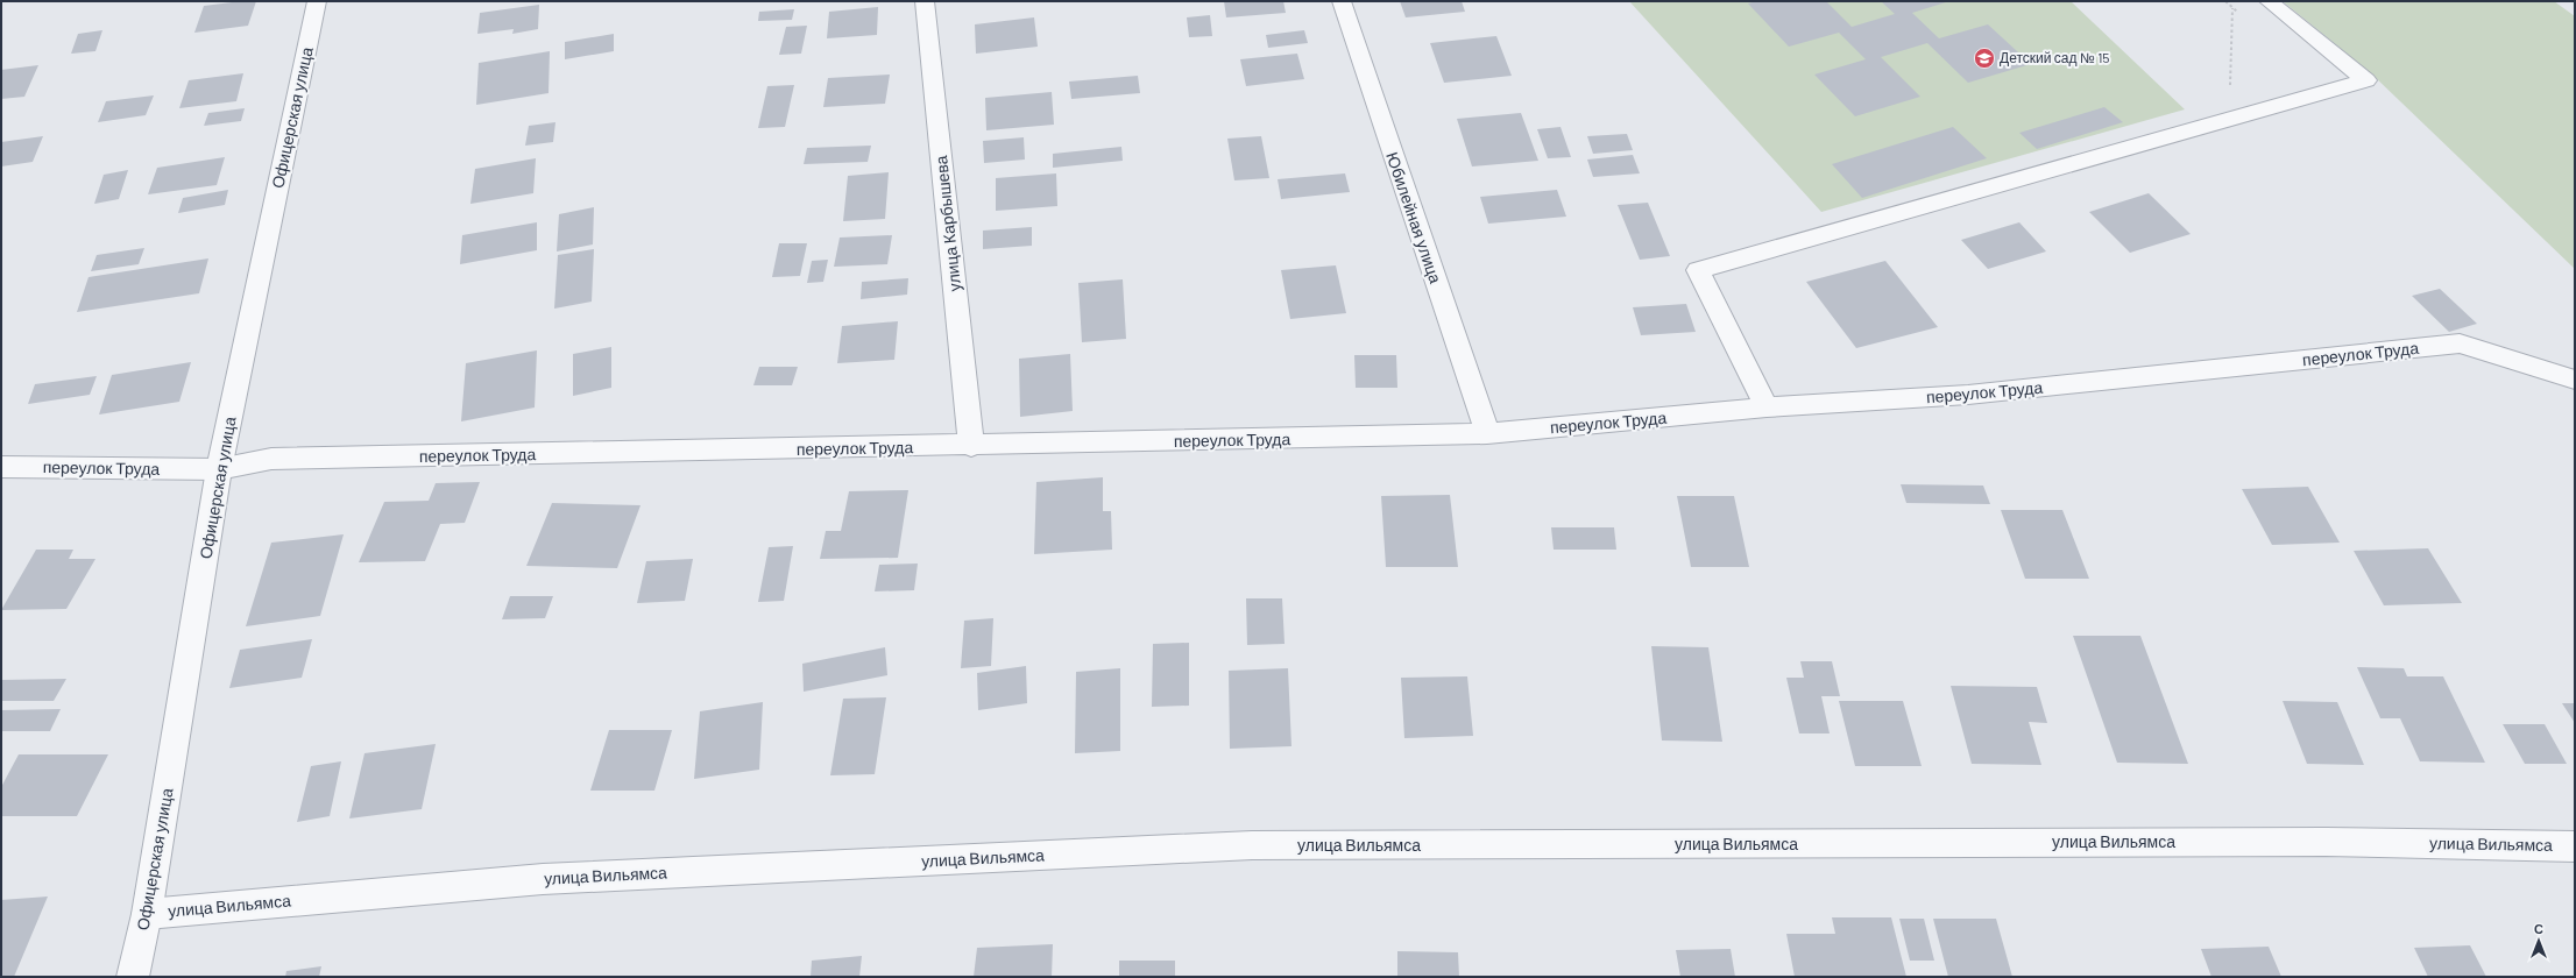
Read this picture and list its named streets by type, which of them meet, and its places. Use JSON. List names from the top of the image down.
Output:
{
  "streets": {
    "street": [
      "Офицерская улица",
      "Юбилейная улица",
      "улица Карбышева",
      "переулок Труда",
      "улица Вильямса"
    ]
  },
  "crossings": [
    ["Офицерская улица", "переулок Труда"],
    ["Офицерская улица", "улица Вильямса"],
    ["Юбилейная улица", "переулок Труда"],
    ["улица Карбышева", "переулок Труда"]
  ],
  "places": {
    "school or university": ["Детский сад № 15"]
  },
  "north": "top"
}
